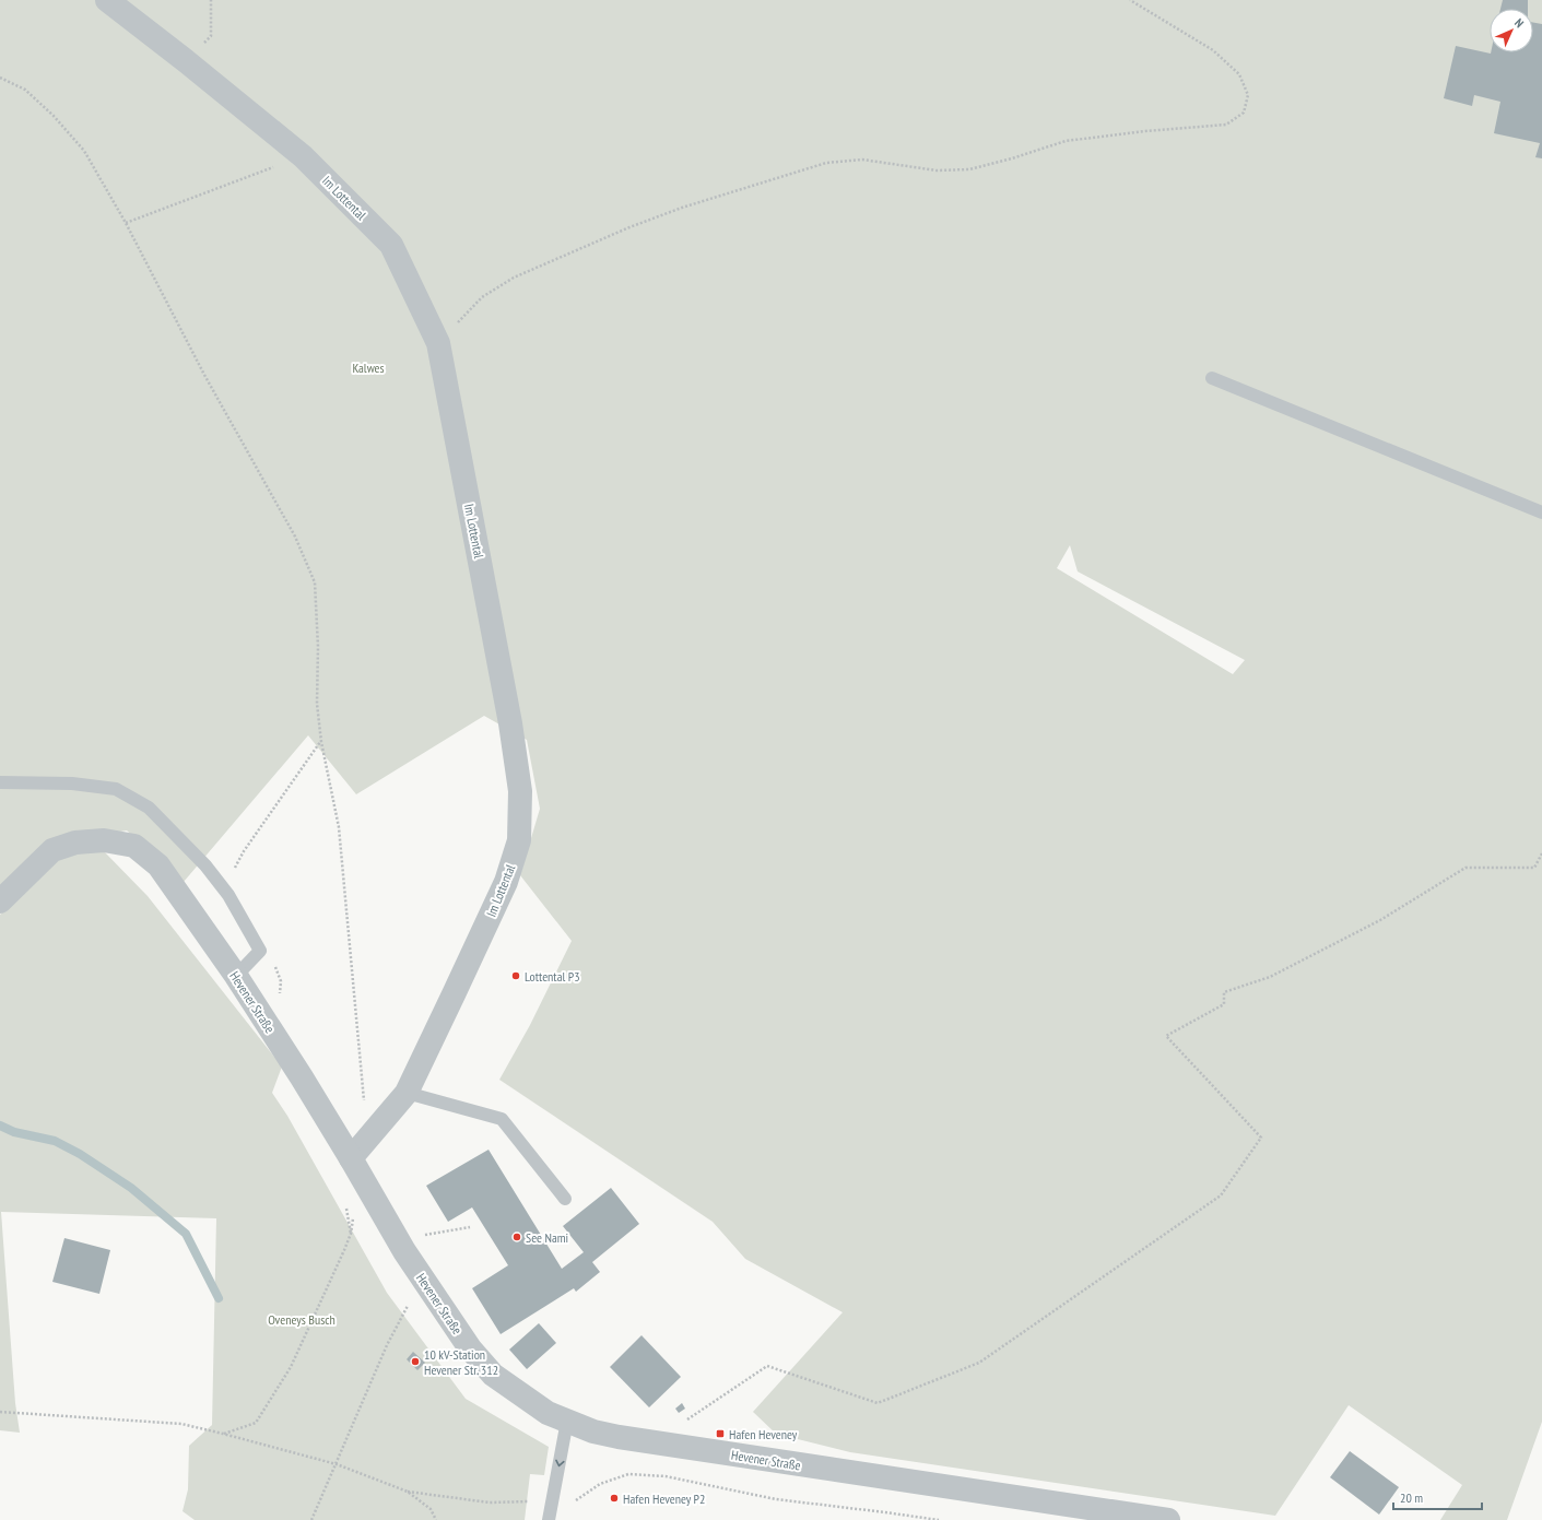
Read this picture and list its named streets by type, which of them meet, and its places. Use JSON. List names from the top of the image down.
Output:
{
  "streets": {
    "street": ["Im Lottental", "Hevener Straße"]
  },
  "crossings": [
    ["Im Lottental", "Hevener Straße"]
  ],
  "parks": ["Kalwes", "Oveneys Busch"],
  "places": {
    "other": [
      "Lottental P3",
      "See Nami",
      "10 kV-Station Hevener Str. 312",
      "Hafen Heveney P2"
    ],
    "transit": ["Hafen Heveney"]
  },
  "scale_bar": "20 m",
  "north": "top right"
}
